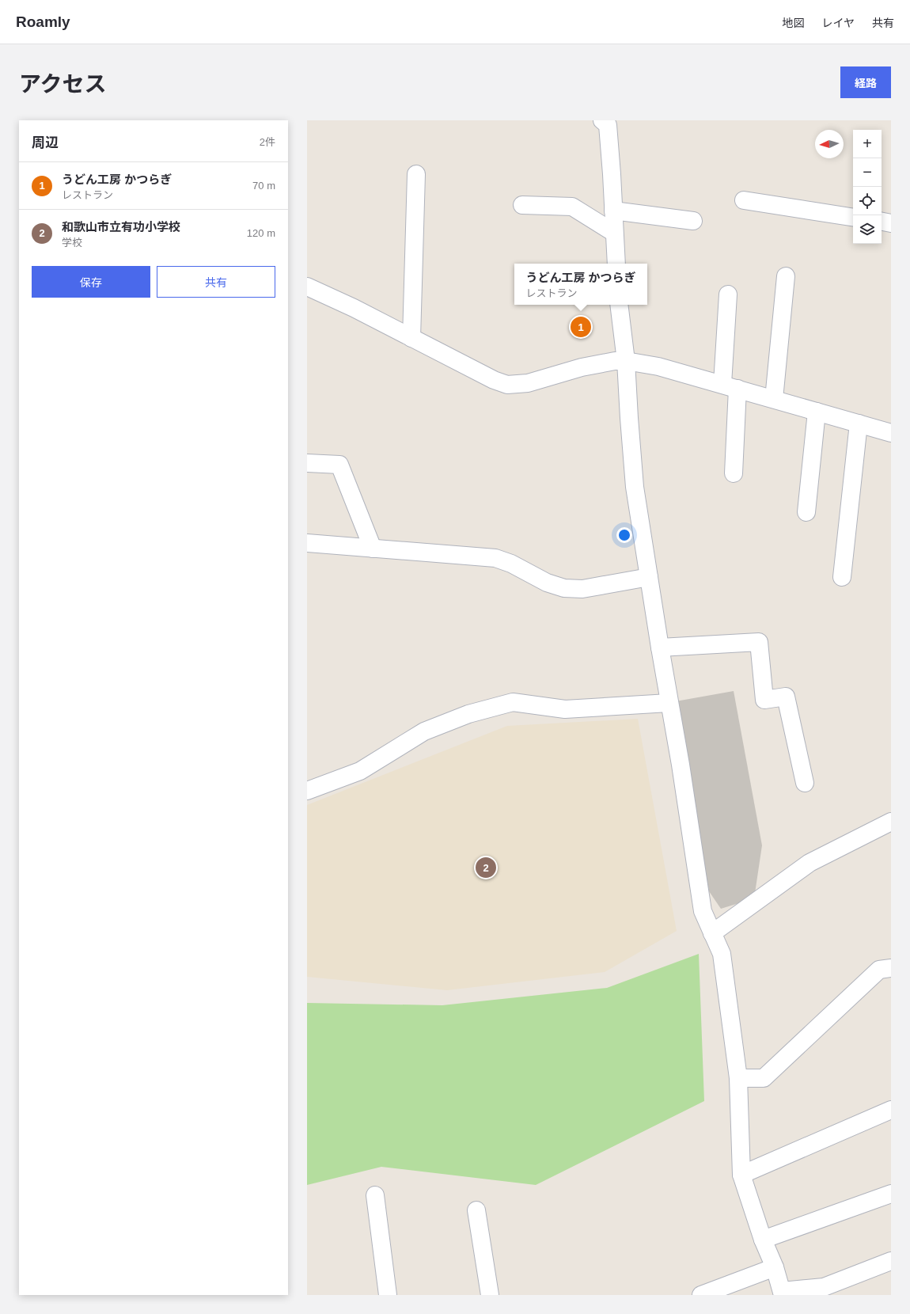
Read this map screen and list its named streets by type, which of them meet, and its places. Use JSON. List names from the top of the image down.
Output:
{
  "north": "left",
  "page": {
    "header": "Roamly",
    "nav": ["地図", "レイヤ", "共有"],
    "title": "アクセス",
    "buttons": [
      "経路",
      ["保存", "共有"]
    ],
    "heading": ["周辺", "2件"],
    "map_buttons": ["+", "−"],
    "list": [
      {
        "mark": "1",
        "name": "うどん工房 かつらぎ",
        "note": "レストラン",
        "value": "70 m"
      },
      {
        "mark": "2",
        "name": "和歌山市立有功小学校",
        "note": "学校",
        "value": "120 m"
      }
    ],
    "popup": ["うどん工房 かつらぎ", "レストラン"],
    "pins": ["1", "2"]
  }
}
